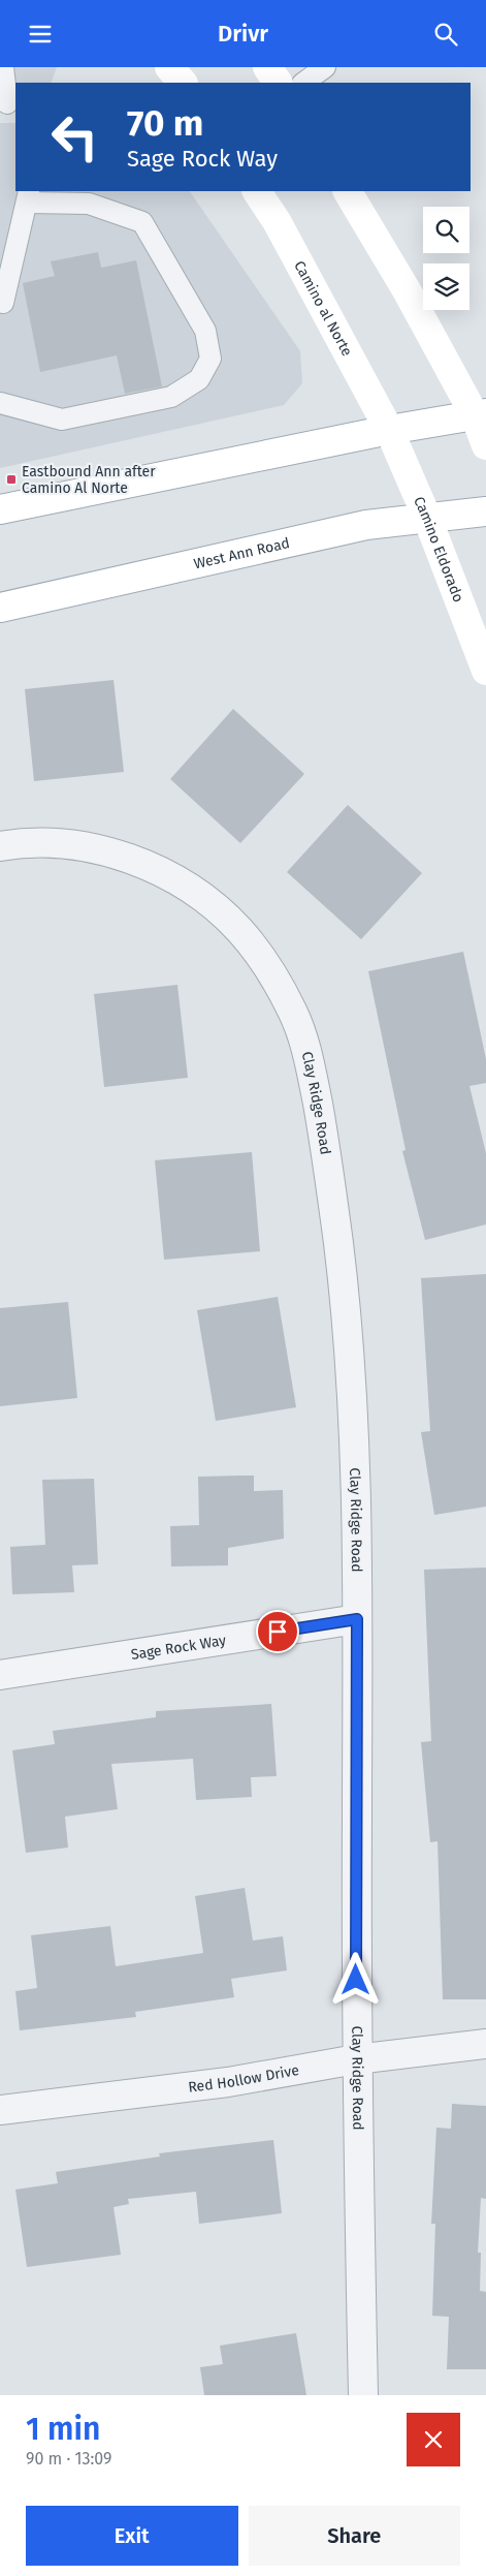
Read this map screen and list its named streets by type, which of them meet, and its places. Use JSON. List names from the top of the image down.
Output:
{
  "streets": {
    "main road": ["Camino al Norte", "Camino Eldorado", "West Ann Road"],
    "street": ["Clay Ridge Road", "Sage Rock Way", "Red Hollow Drive"]
  },
  "crossings": [
    ["Camino al Norte", "Camino Eldorado"],
    ["Camino Eldorado", "West Ann Road"],
    ["Clay Ridge Road", "Sage Rock Way"],
    ["Clay Ridge Road", "Red Hollow Drive"]
  ],
  "places": {
    "transit": ["Eastbound Ann after Camino Al Norte"]
  },
  "page": {
    "header": "Drivr",
    "turn": ["70 m", "Sage Rock Way"],
    "heading": ["1 min", "90 m · 13:09"],
    "buttons": ["Exit", "Share"]
  }
}
